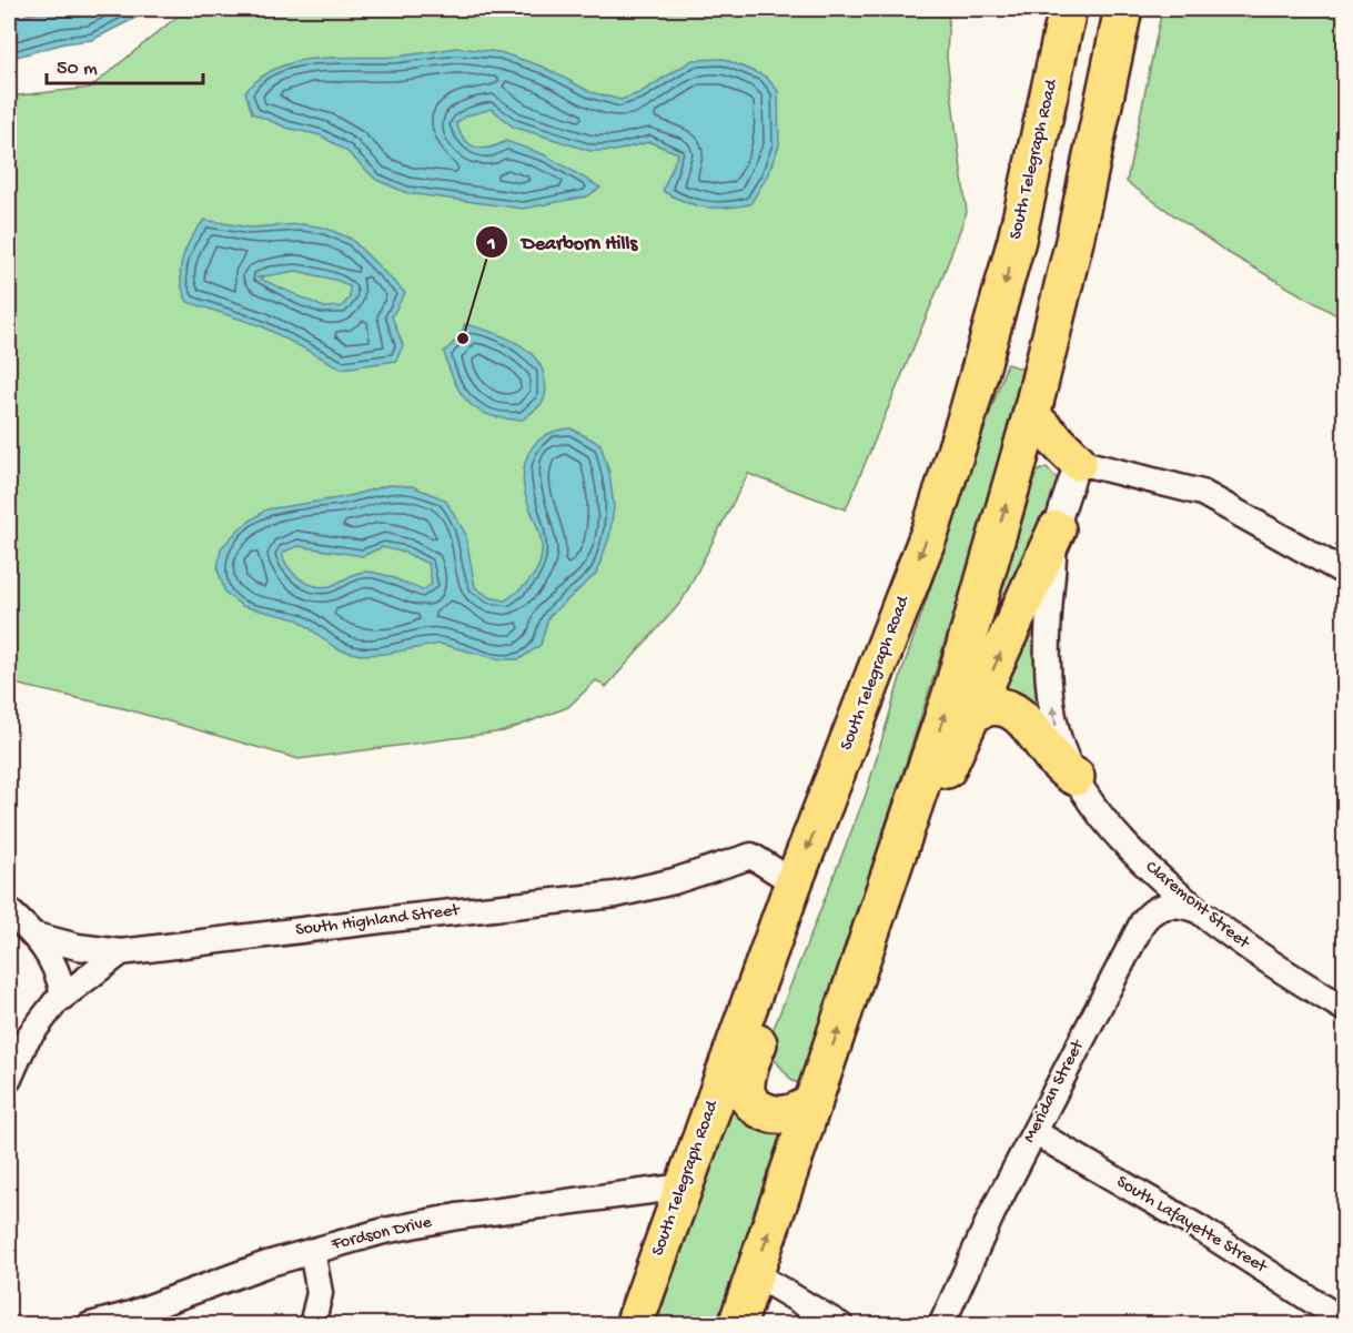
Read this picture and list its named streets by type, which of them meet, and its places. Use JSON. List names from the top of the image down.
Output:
{
  "streets": {
    "main road": ["South Telegraph Road"],
    "street": [
      "Claremont Street",
      "South Highland Street",
      "Meridan Street",
      "South Lafayette Street",
      "Fordson Drive"
    ]
  },
  "crossings": [
    ["South Telegraph Road", "South Highland Street"],
    ["South Telegraph Road", "Fordson Drive"],
    ["Claremont Street", "Meridan Street"],
    ["Meridan Street", "South Lafayette Street"]
  ],
  "one_way": ["Claremont Street"],
  "places": ["Dearborn Hills"],
  "scale_bar": "50 m"
}
